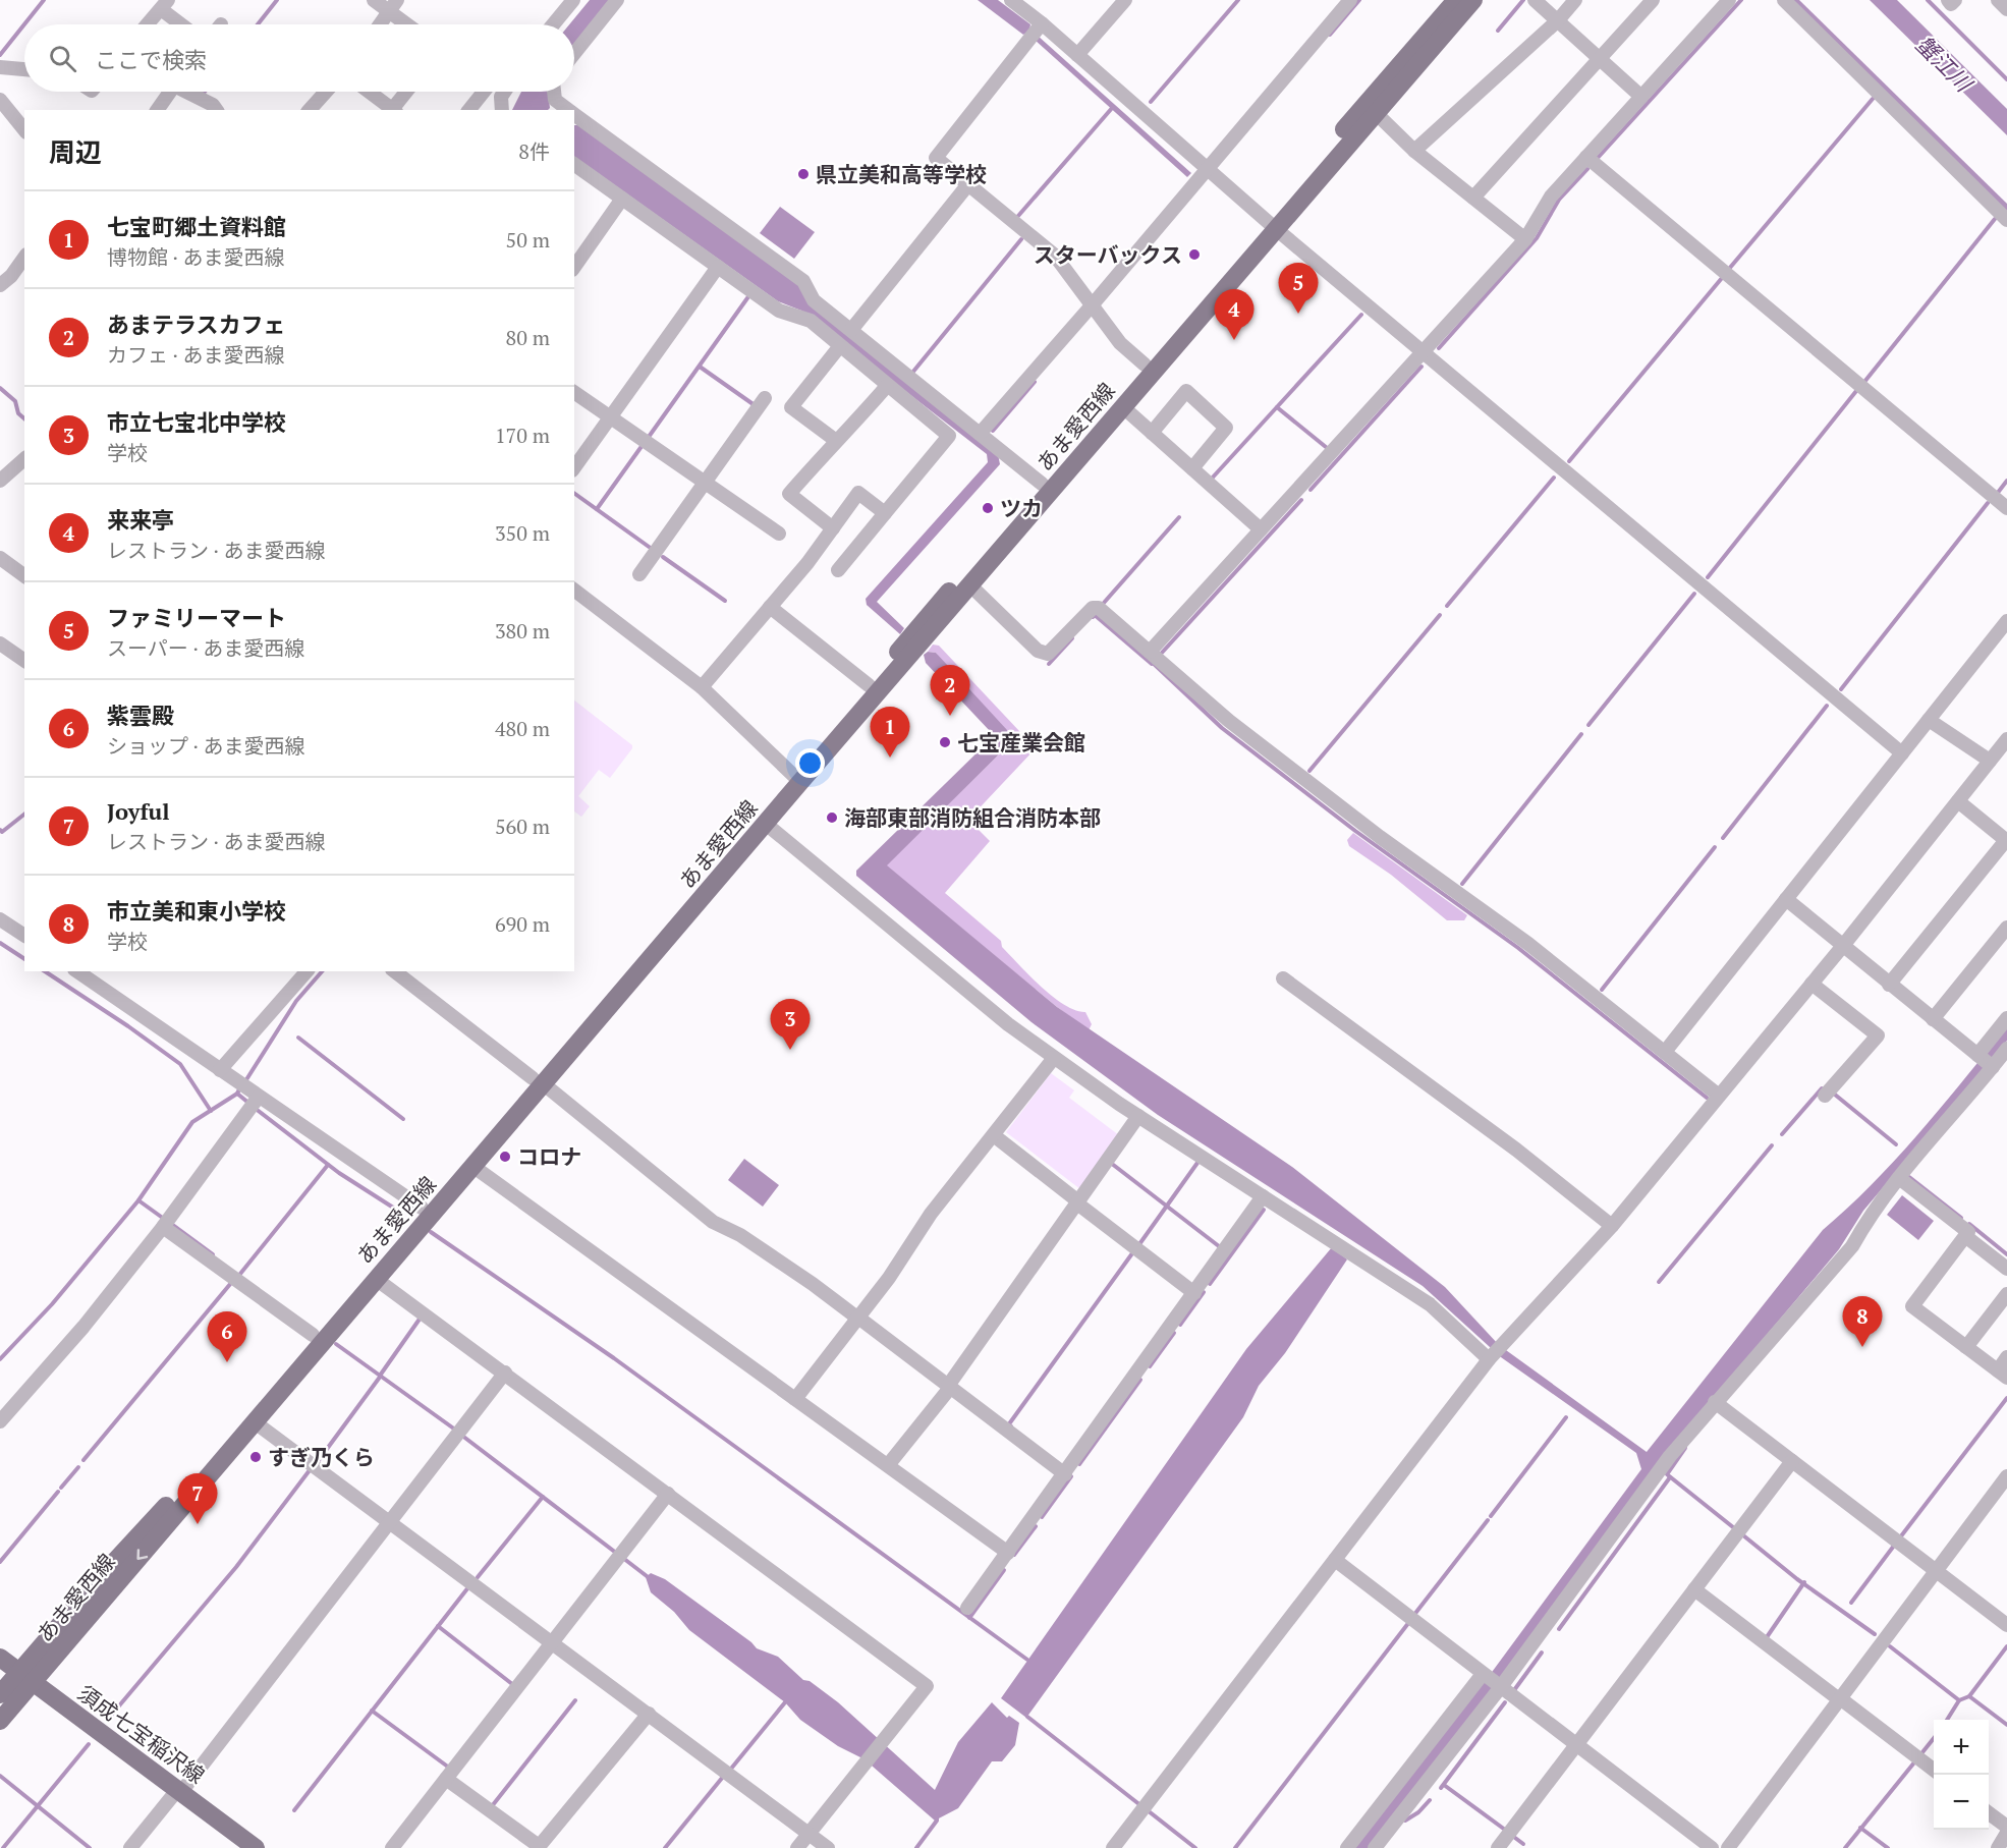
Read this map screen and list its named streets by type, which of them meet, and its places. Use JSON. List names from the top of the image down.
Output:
{
  "streets": {
    "main road": ["あま愛西線", "須成七宝稲沢線"]
  },
  "crossings": [
    ["あま愛西線", "須成七宝稲沢線"]
  ],
  "water": ["蟹江川"],
  "places": [
    "県立美和高等学校",
    "スターバックス",
    "ツカ",
    "七宝産業会館",
    "海部東部消防組合消防本部",
    "コロナ",
    "すぎ乃くら"
  ],
  "page": {
    "search": "ここで検索",
    "heading": ["周辺", "8件"],
    "list": [
      {
        "mark": "1",
        "name": "七宝町郷土資料館",
        "note": "博物館 · あま愛西線",
        "value": "50 m"
      },
      {
        "mark": "2",
        "name": "あまテラスカフェ",
        "note": "カフェ · あま愛西線",
        "value": "80 m"
      },
      {
        "mark": "3",
        "name": "市立七宝北中学校",
        "note": "学校",
        "value": "170 m"
      },
      {
        "mark": "4",
        "name": "来来亭",
        "note": "レストラン · あま愛西線",
        "value": "350 m"
      },
      {
        "mark": "5",
        "name": "ファミリーマート",
        "note": "スーパー · あま愛西線",
        "value": "380 m"
      },
      {
        "mark": "6",
        "name": "紫雲殿",
        "note": "ショップ · あま愛西線",
        "value": "480 m"
      },
      {
        "mark": "7",
        "name": "Joyful",
        "note": "レストラン · あま愛西線",
        "value": "560 m"
      },
      {
        "mark": "8",
        "name": "市立美和東小学校",
        "note": "学校",
        "value": "690 m"
      }
    ],
    "pins": [
      "5",
      "4",
      "2",
      "1",
      "3",
      "8",
      "6",
      "7"
    ],
    "map_buttons": ["+", "−"]
  }
}
